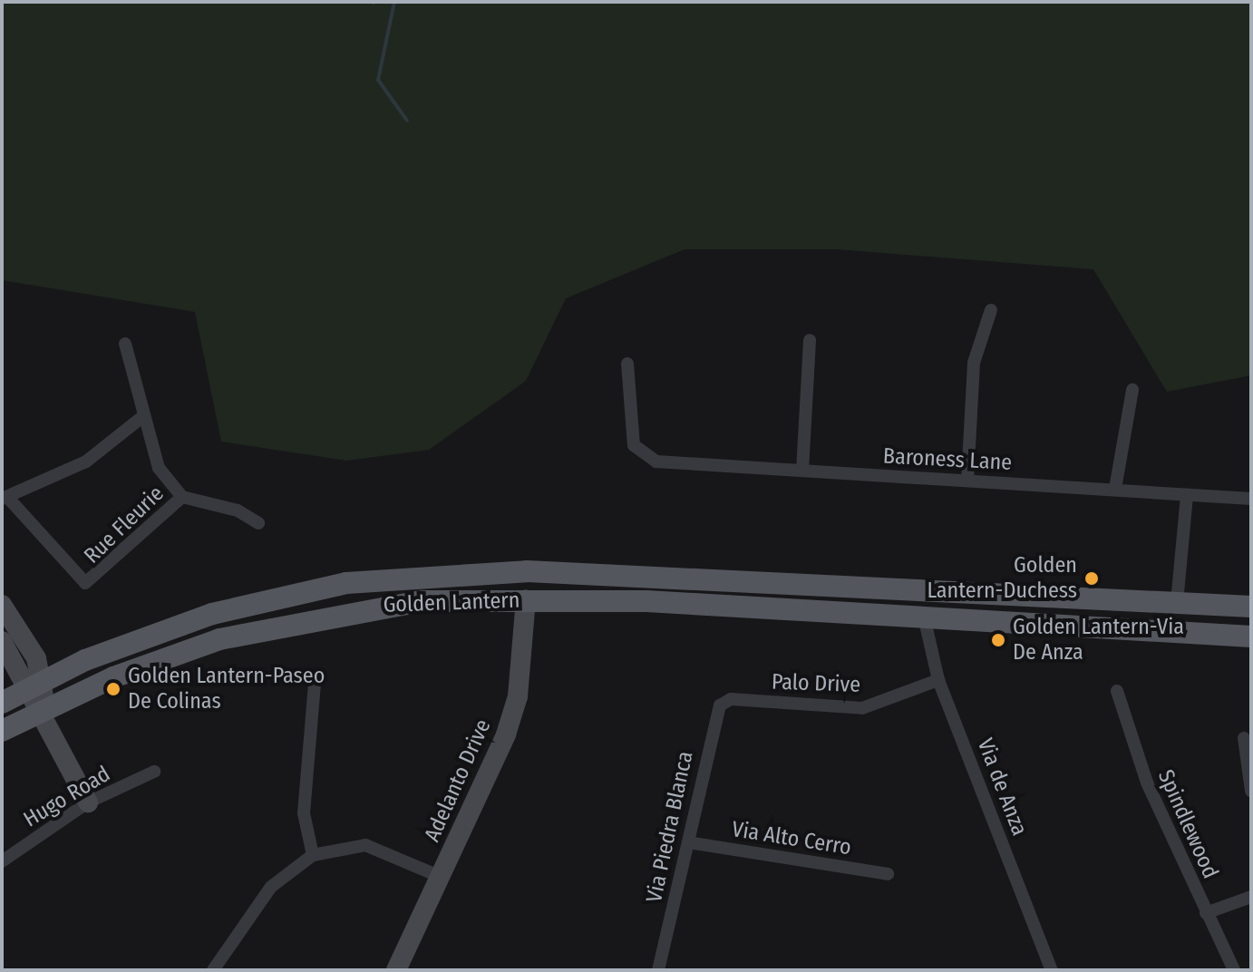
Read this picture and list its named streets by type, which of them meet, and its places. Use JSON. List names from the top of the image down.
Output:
{
  "streets": {
    "main road": ["Golden Lantern"],
    "street": [
      "Baroness Lane",
      "Rue Fleurie",
      "Palo Drive",
      "Adelanto Drive",
      "Via de Anza",
      "Hugo Road",
      "Spindlewood",
      "Via Piedra Blanca",
      "Via Alto Cerro"
    ]
  },
  "crossings": [
    ["Golden Lantern", "Adelanto Drive"],
    ["Golden Lantern", "Via de Anza"],
    ["Palo Drive", "Via de Anza"],
    ["Palo Drive", "Via Piedra Blanca"],
    ["Via Piedra Blanca", "Via Alto Cerro"]
  ],
  "places": ["Golden Lantern-Duchess", "Golden Lantern-Via De Anza", "Golden Lantern-Paseo De Colinas"]
}
